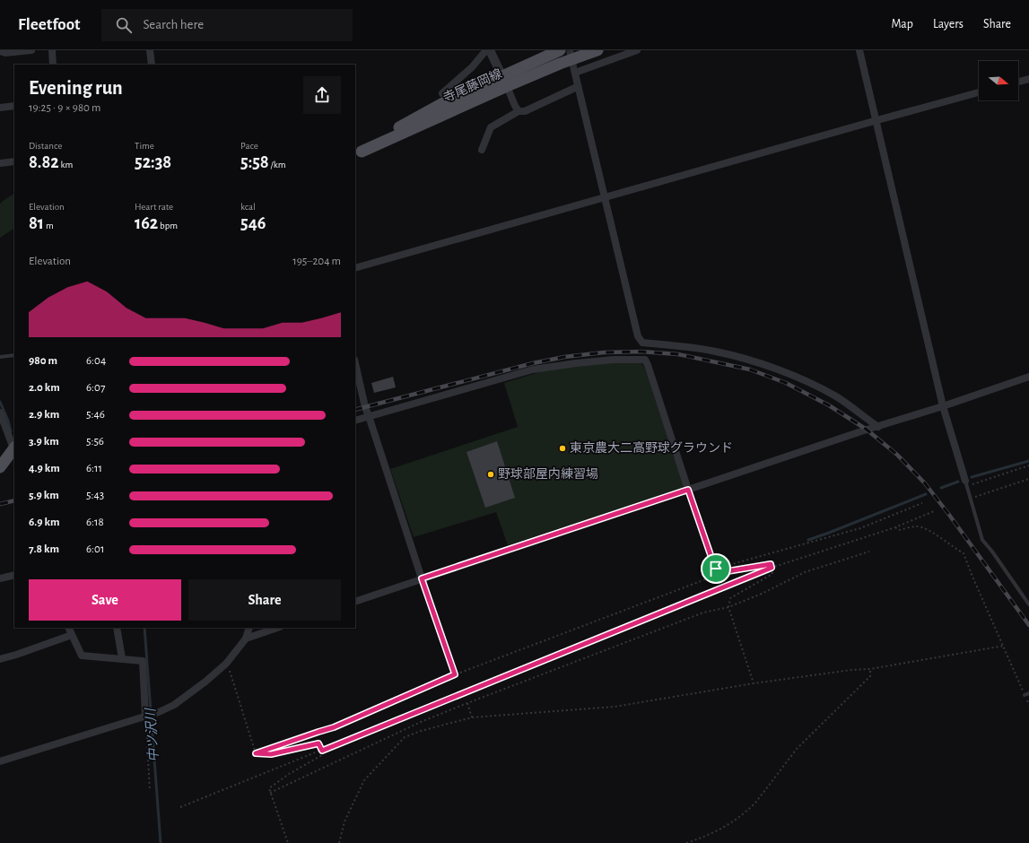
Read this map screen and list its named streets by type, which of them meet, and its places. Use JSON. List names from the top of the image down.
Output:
{
  "streets": {
    "main road": ["寺尾藤岡線"]
  },
  "water": ["中ツ沢川"],
  "places": ["東京農大二高野球グラウンド", "野球部屋内練習場"],
  "north": "right",
  "page": {
    "header": "Fleetfoot",
    "search": "Search here",
    "nav": ["Map", "Layers", "Share"],
    "heading": ["Evening run", "19:25 · 9 × 980 m"],
    "stats": [
      ["Distance", "8.82 km"],
      ["Time", "52:38"],
      ["Pace", "5:58 /km"],
      ["Elevation", "81 m"],
      ["Heart rate", "162 bpm"],
      ["kcal", "546"]
    ],
    "chart": ["Elevation", "195–204 m"],
    "list": [
      {
        "name": "980 m",
        "note": "6:04"
      },
      {
        "name": "2.0 km",
        "note": "6:07"
      },
      {
        "name": "2.9 km",
        "note": "5:46"
      },
      {
        "name": "3.9 km",
        "note": "5:56"
      },
      {
        "name": "4.9 km",
        "note": "6:11"
      },
      {
        "name": "5.9 km",
        "note": "5:43"
      },
      {
        "name": "6.9 km",
        "note": "6:18"
      },
      {
        "name": "7.8 km",
        "note": "6:01"
      }
    ],
    "buttons": ["Save", "Share"]
  }
}
